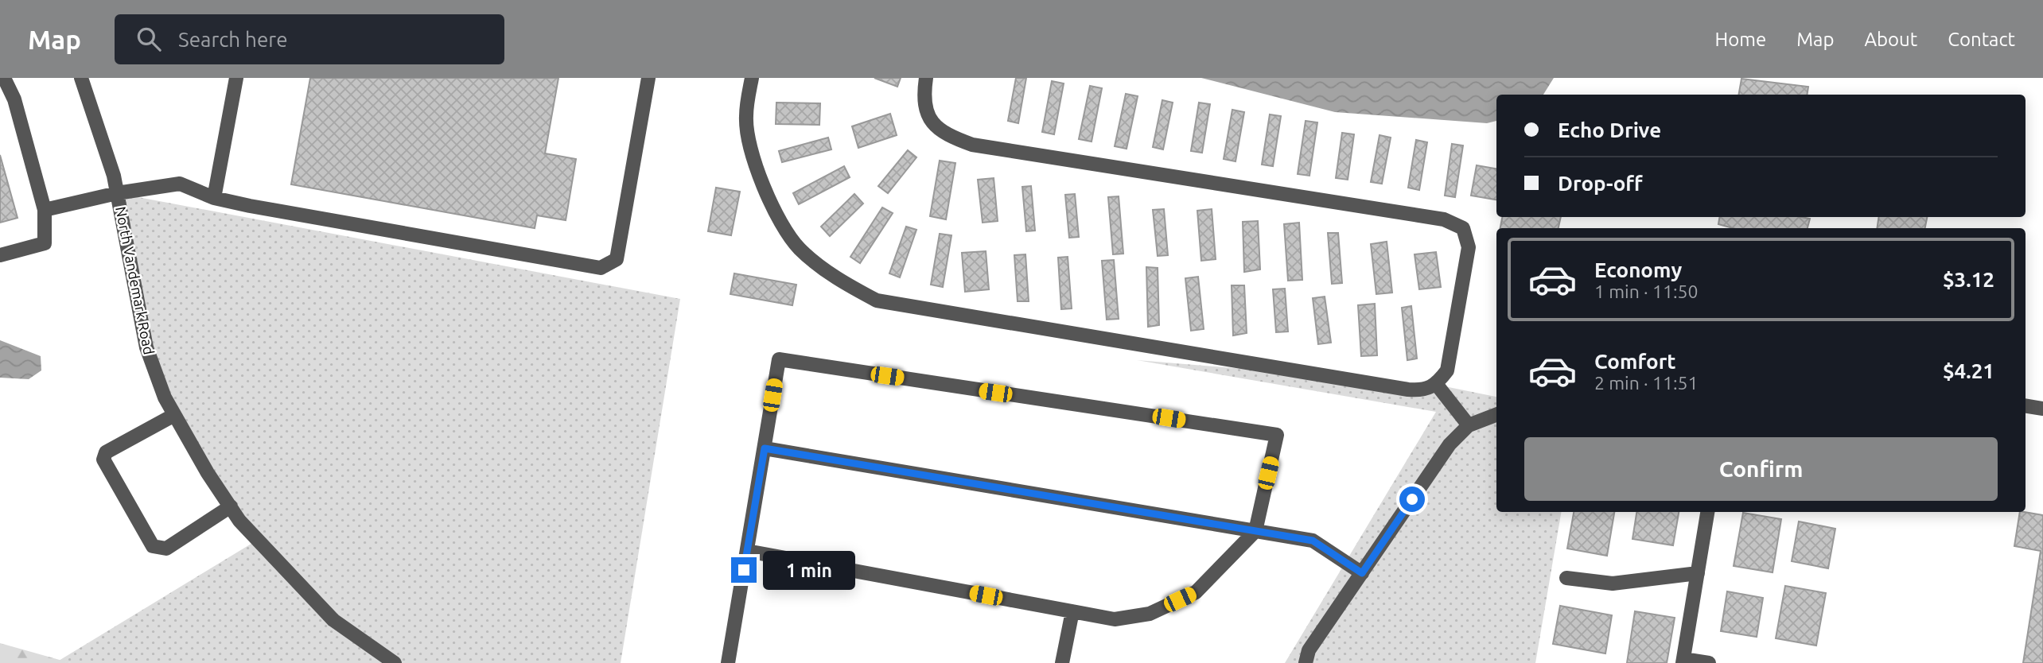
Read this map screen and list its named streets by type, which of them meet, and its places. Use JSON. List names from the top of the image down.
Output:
{
  "streets": {
    "street": ["North Vandemark Road"]
  },
  "page": {
    "header": "Map",
    "search": "Search here",
    "nav": [
      "Home",
      "Map",
      "About",
      "Contact"
    ],
    "banner": ["Echo Drive", "Drop-off"],
    "list": [
      {
        "name": "Economy",
        "note": "1 min · 11:50",
        "value": "$3.12"
      },
      {
        "name": "Comfort",
        "note": "2 min · 11:51",
        "value": "$4.21"
      }
    ],
    "buttons": "Confirm",
    "bubble": "1 min"
  }
}
